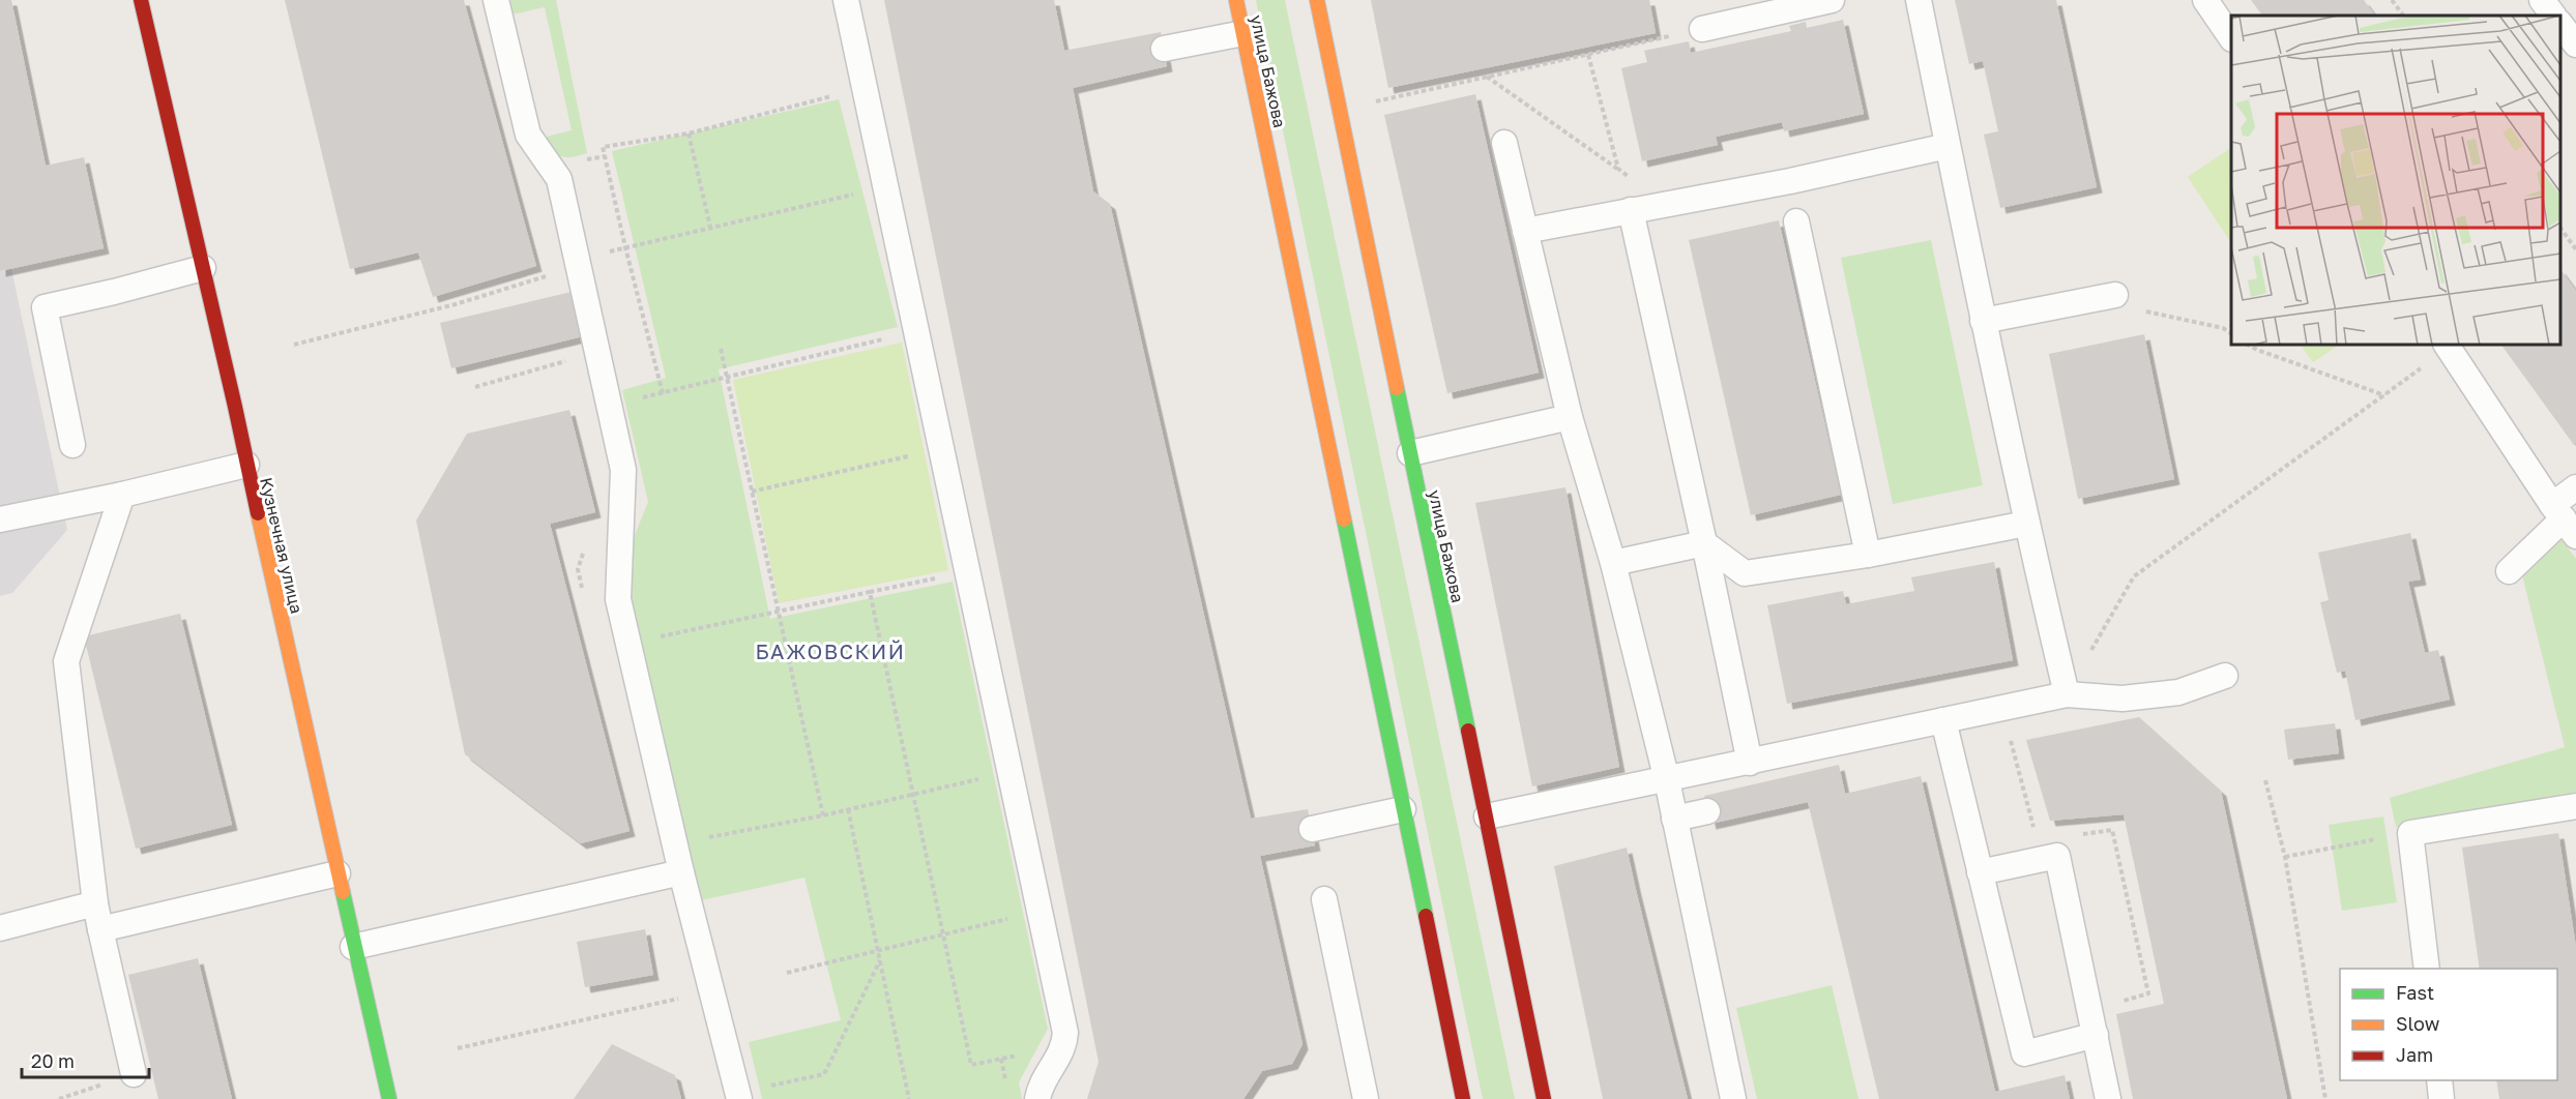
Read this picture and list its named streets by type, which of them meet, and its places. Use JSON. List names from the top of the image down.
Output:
{
  "streets": {
    "street": ["улица Бажова", "Кузнечная улица"]
  },
  "districts": ["БАЖОВСКИЙ"],
  "legend": ["Fast", "Slow", "Jam"],
  "scale_bar": "20 m"
}
